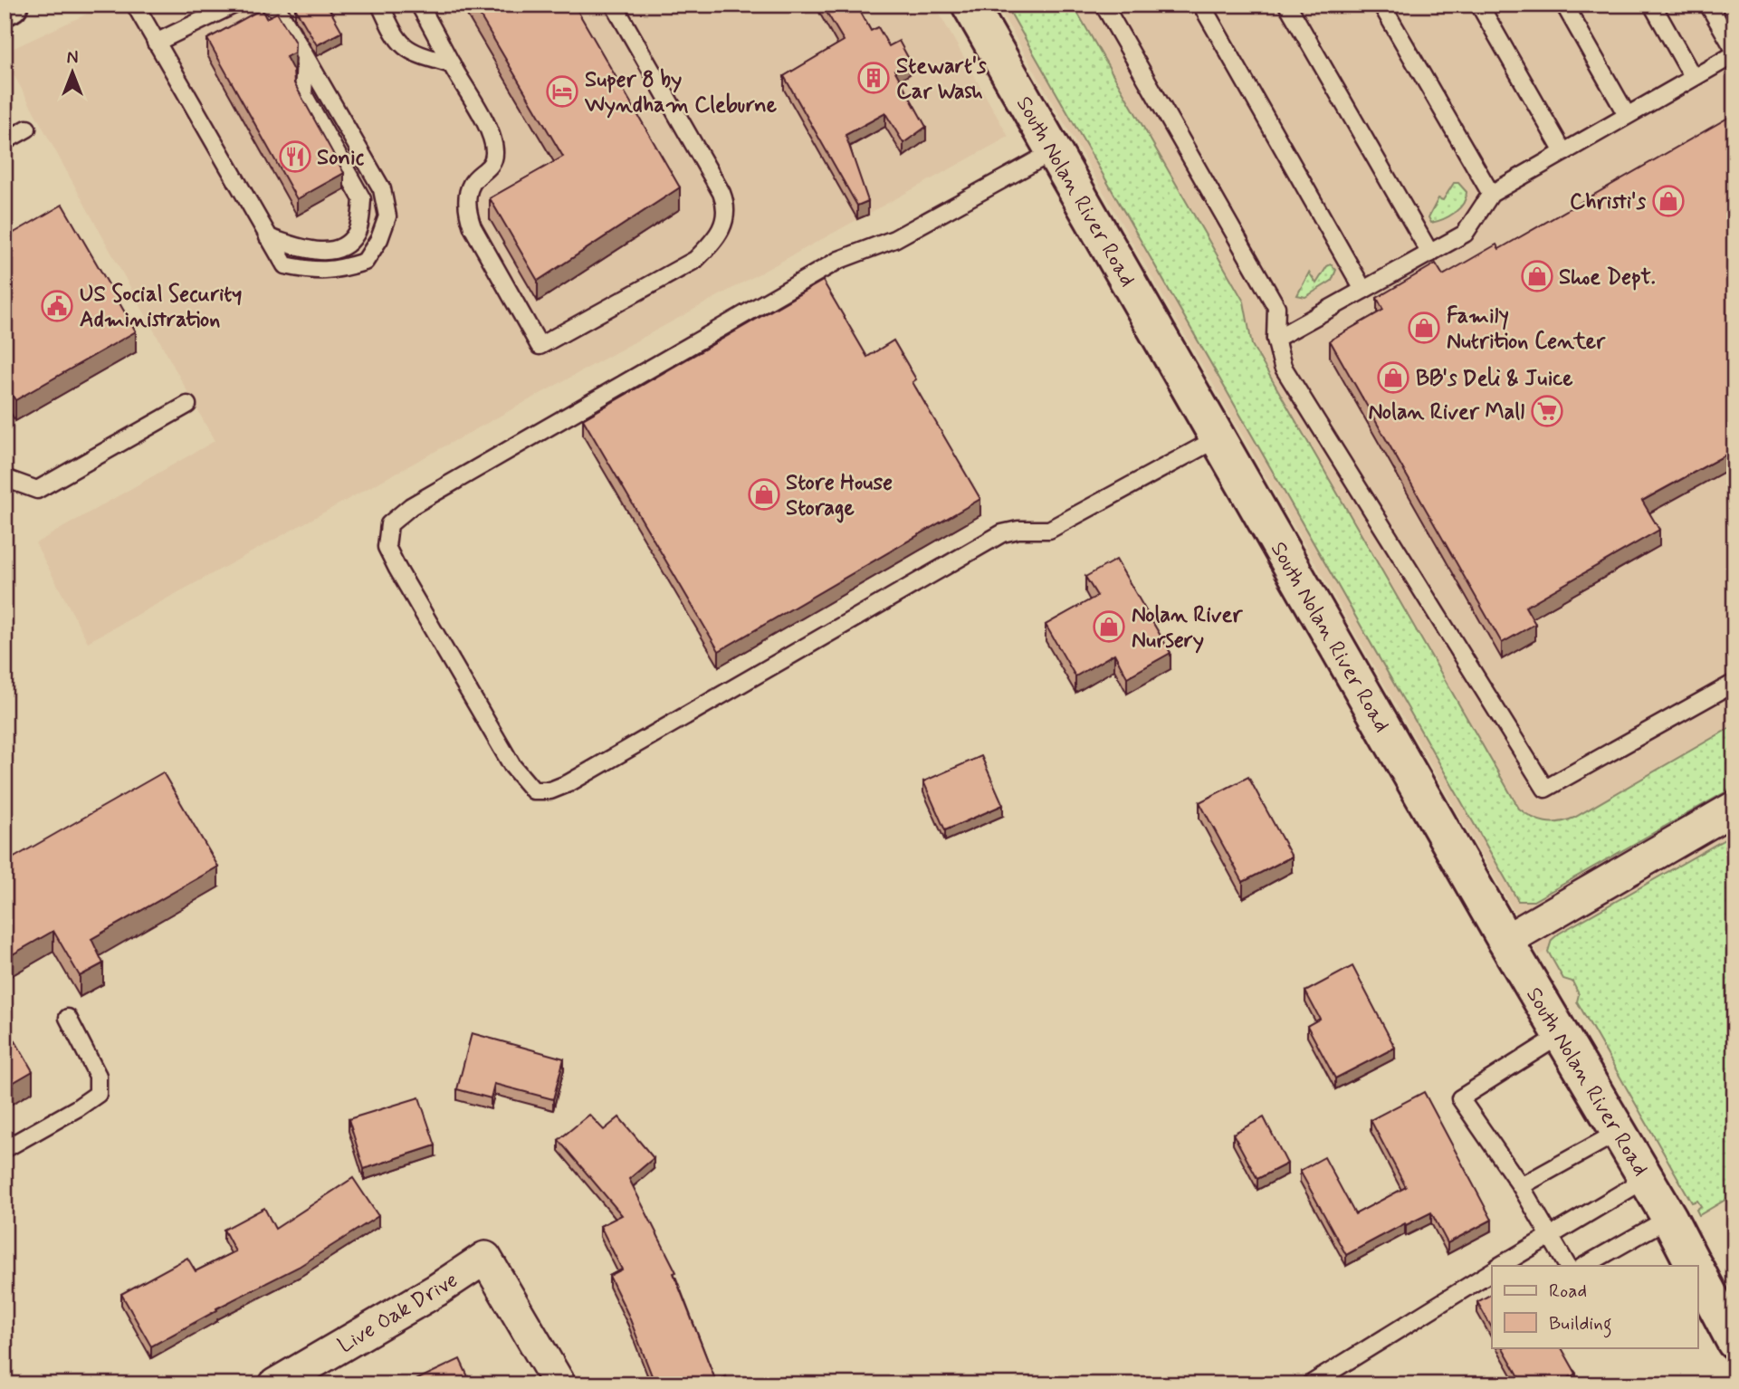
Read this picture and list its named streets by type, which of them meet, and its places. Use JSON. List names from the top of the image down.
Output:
{
  "streets": {
    "main road": ["South Nolan River Road"],
    "street": ["Live Oak Drive"]
  },
  "places": {
    "building": ["Stewart's Car Wash"],
    "hotel": ["Super 8 by Wyndham Cleburne"],
    "restaurant": ["Sonic"],
    "shop": [
      "Christi's",
      "Shoe Dept.",
      "Family Nutrition Center",
      "BB's Deli & Juice",
      "Store House Storage",
      "Nolan River Nursery"
    ],
    "public building": ["US Social Security Administration"],
    "supermarket": ["Nolan River Mall"]
  },
  "legend": ["Road", "Building"],
  "north": "top"
}
